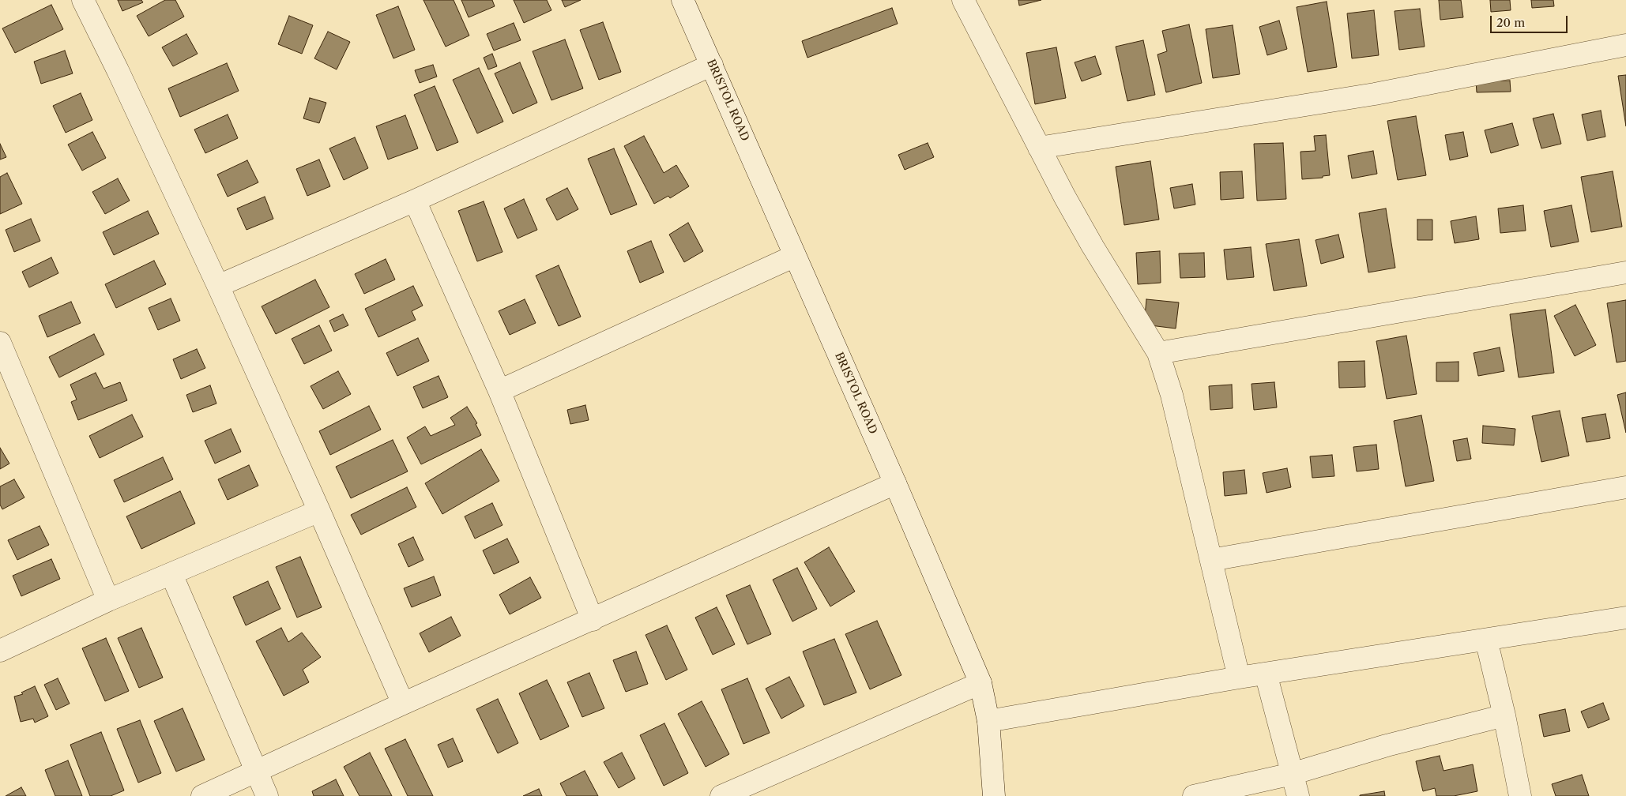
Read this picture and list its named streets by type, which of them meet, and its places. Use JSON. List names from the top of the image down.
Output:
{
  "streets": {
    "street": ["BRISTOL ROAD"]
  },
  "scale_bar": "20 m"
}
